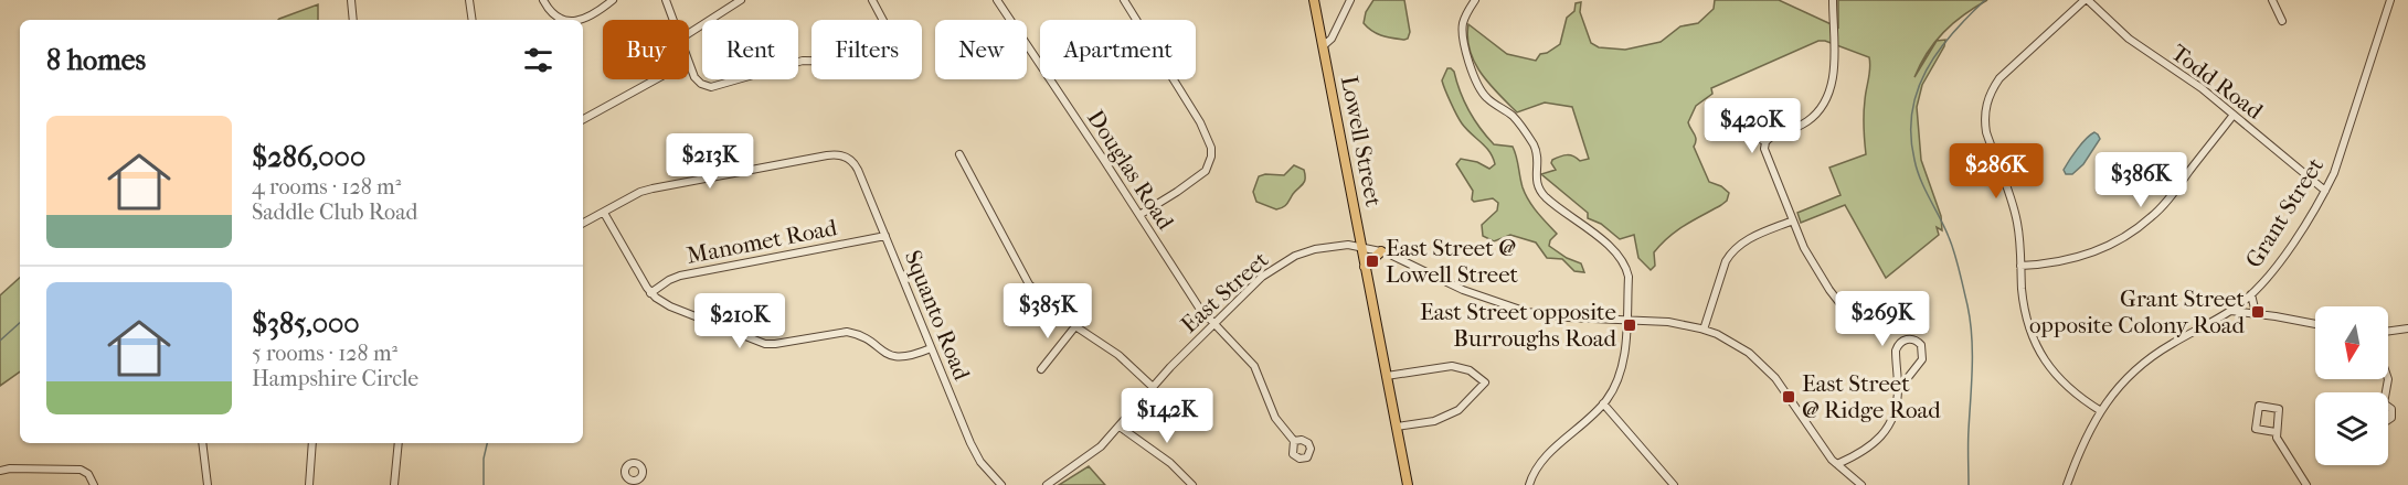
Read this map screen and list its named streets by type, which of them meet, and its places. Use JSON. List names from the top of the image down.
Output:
{
  "streets": {
    "main road": ["Lowell Street"],
    "street": [
      "Todd Road",
      "Douglas Road",
      "Grant Street",
      "Manomet Road",
      "East Street",
      "Squanto Road"
    ]
  },
  "crossings": [
    ["Todd Road", "Grant Street"],
    ["Lowell Street", "East Street"],
    ["Douglas Road", "East Street"],
    ["Manomet Road", "Squanto Road"]
  ],
  "places": {
    "transit": [
      "East Street @ Lowell Street",
      "Grant Street opposite Colony Road",
      "East Street opposite Burroughs Road",
      "East Street @ Ridge Road"
    ]
  },
  "north": "bottom",
  "page": {
    "chip": [
      "Buy",
      "Rent",
      "Filters",
      "New",
      "Apartment"
    ],
    "heading": "8 homes",
    "price": [
      "$420K",
      "$213K",
      "$286K",
      "$386K",
      "$385K",
      "$269K",
      "$210K",
      "$142K"
    ],
    "list": [
      {
        "name": "$286,000",
        "note": "4 rooms · 128 m² · Saddle Club Road"
      },
      {
        "name": "$385,000",
        "note": "5 rooms · 128 m² · Hampshire Circle"
      }
    ]
  }
}
